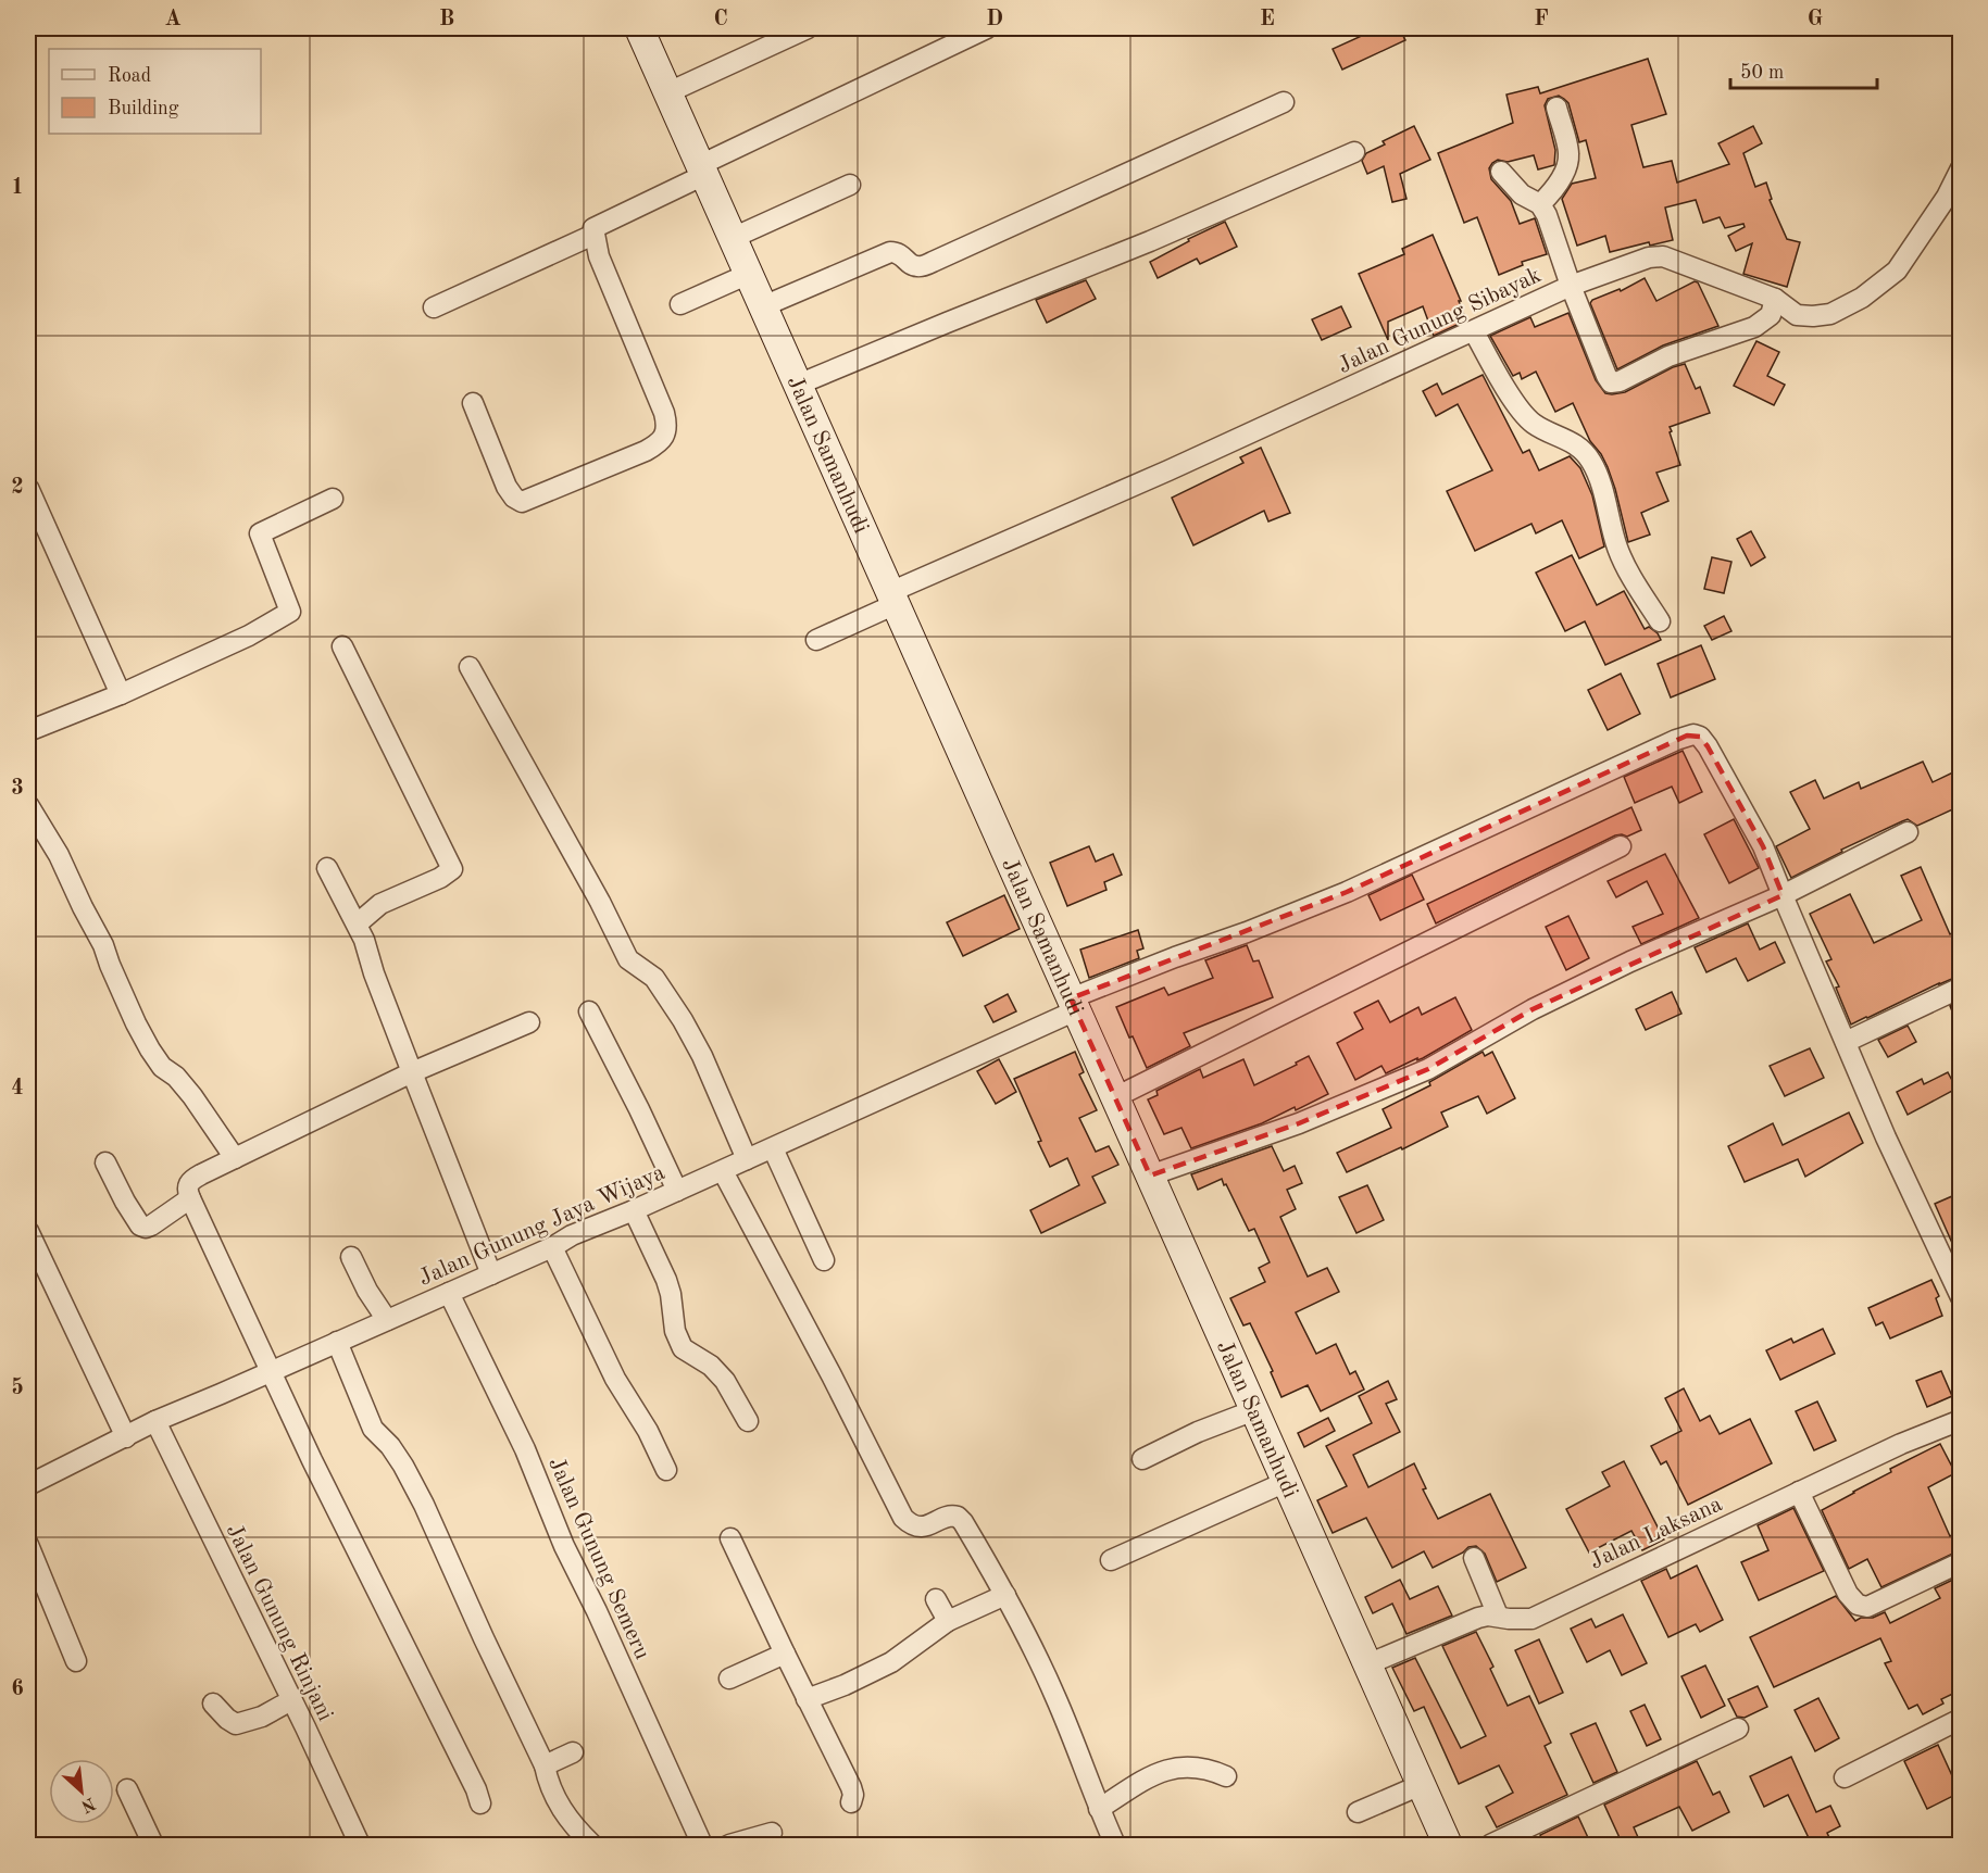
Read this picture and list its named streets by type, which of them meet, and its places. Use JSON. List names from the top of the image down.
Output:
{
  "streets": {
    "street": [
      "Jalan Gunung Sibayak",
      "Jalan Samanhudi",
      "Jalan Gunung Jaya Wijaya",
      "Jalan Laksana",
      "Jalan Gunung Semeru",
      "Jalan Gunung Rinjani"
    ]
  },
  "crossings": [
    ["Jalan Gunung Sibayak", "Jalan Samanhudi"],
    ["Jalan Samanhudi", "Jalan Gunung Jaya Wijaya"],
    ["Jalan Samanhudi", "Jalan Laksana"],
    ["Jalan Gunung Jaya Wijaya", "Jalan Gunung Semeru"],
    ["Jalan Gunung Jaya Wijaya", "Jalan Gunung Rinjani"]
  ],
  "legend": ["Road", "Building"],
  "scale_bar": "50 m",
  "north": "bottom right",
  "grid": {
    "columns": [
      "A",
      "B",
      "C",
      "D",
      "E",
      "F",
      "G"
    ],
    "rows": [
      "1",
      "2",
      "3",
      "4",
      "5",
      "6"
    ]
  }
}
